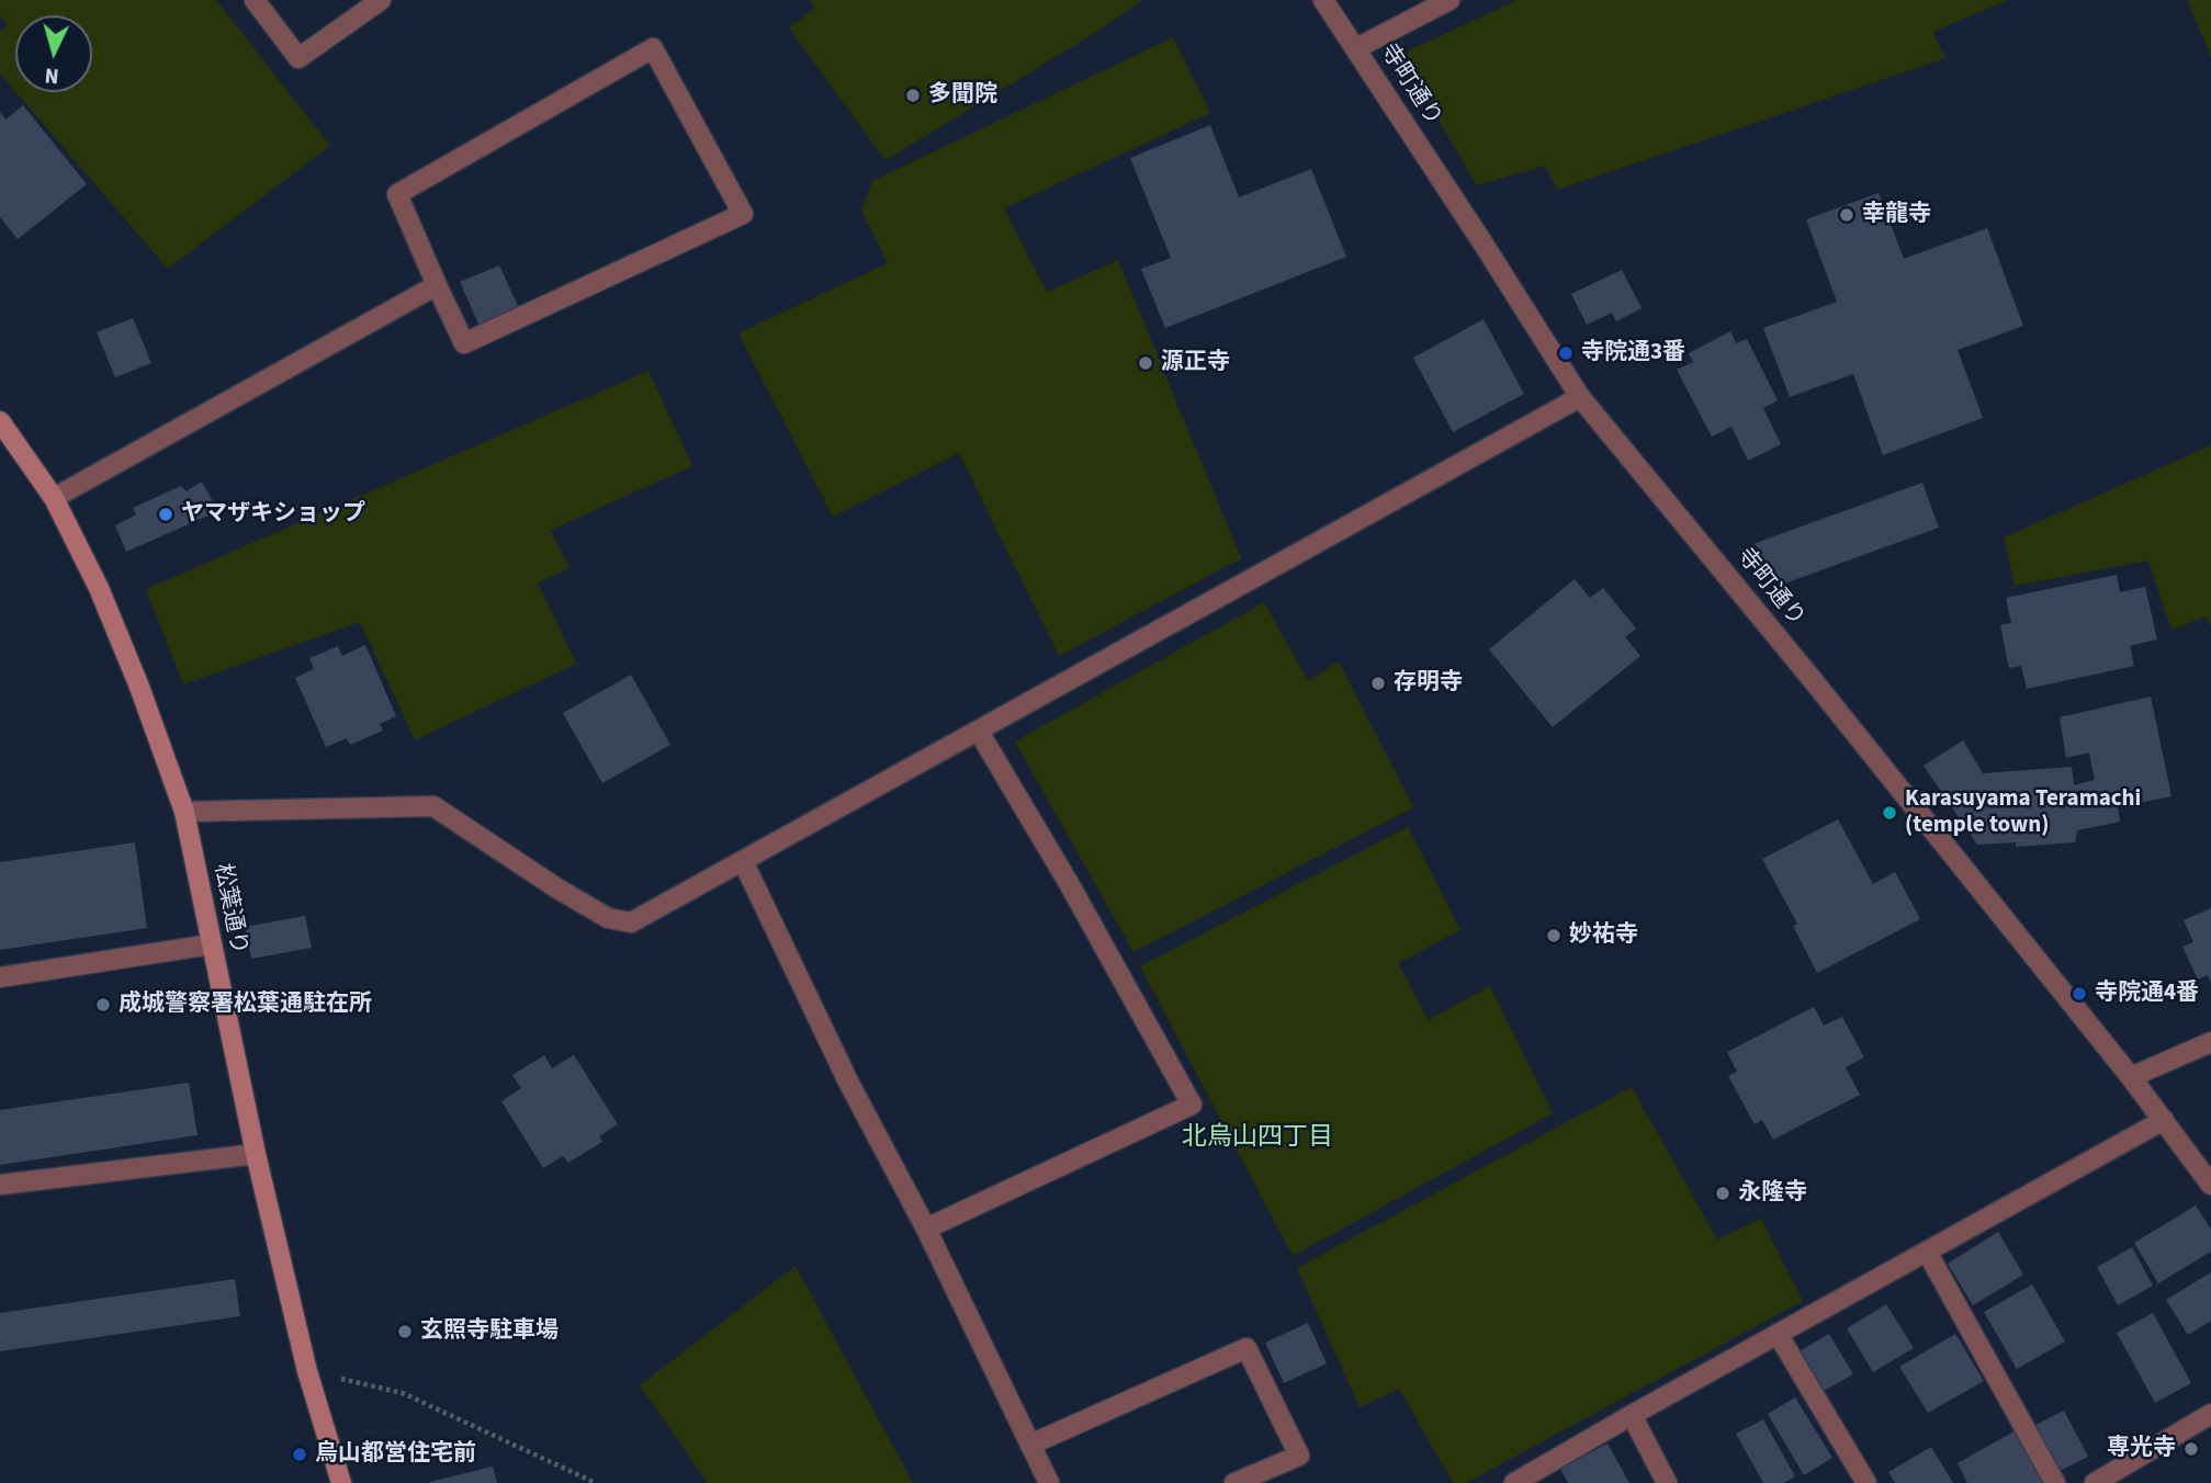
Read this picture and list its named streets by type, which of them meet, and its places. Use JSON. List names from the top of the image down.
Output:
{
  "streets": {
    "street": ["寺町通り", "松葉通り"]
  },
  "districts": ["北烏山四丁目"],
  "places": [
    "多聞院",
    "幸龍寺",
    "寺院通3番",
    "源正寺",
    "ヤマザキショップ",
    "存明寺",
    "Karasuyama Teramachi (temple town)",
    "妙祐寺",
    "寺院通4番",
    "成城警察署松葉通駐在所",
    "永隆寺",
    "玄照寺駐車場",
    "専光寺",
    "烏山都営住宅前"
  ],
  "north": "bottom"
}
